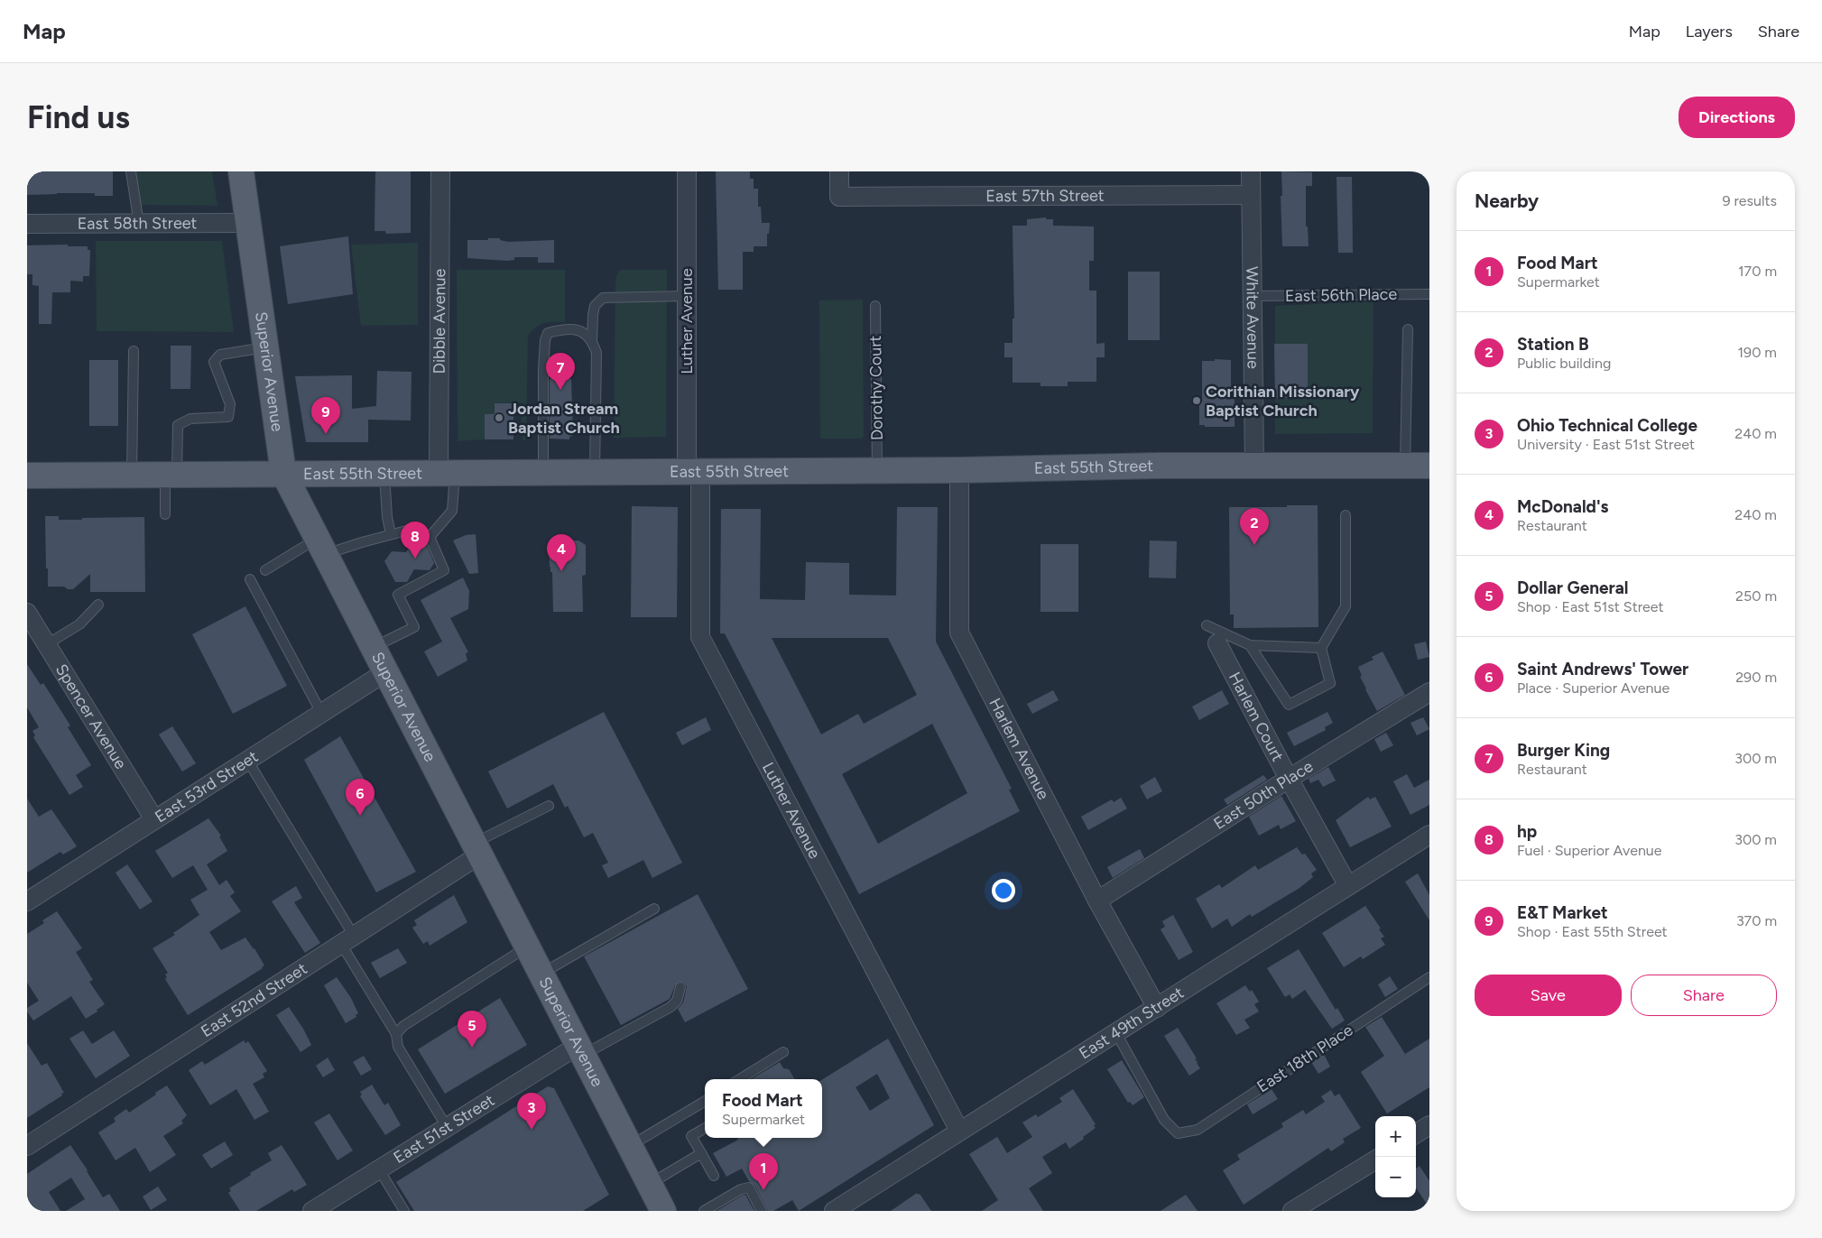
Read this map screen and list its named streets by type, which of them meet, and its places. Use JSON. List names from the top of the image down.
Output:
{
  "streets": {
    "main road": ["Superior Avenue", "East 55th Street"],
    "street": [
      "East 57th Street",
      "East 58th Street",
      "White Avenue",
      "Luther Avenue",
      "Dibble Avenue",
      "Spencer Avenue",
      "Harlem Court",
      "Harlem Avenue",
      "East 53rd Street",
      "East 50th Place",
      "East 52nd Street",
      "East 49th Street",
      "East 51st Street"
    ],
    "lane": ["East 56th Place", "Dorothy Court", "East 18th Place"]
  },
  "crossings": [
    ["East 57th Street", "White Avenue"],
    ["East 58th Street", "Superior Avenue"],
    ["East 56th Place", "White Avenue"],
    ["White Avenue", "East 55th Street"],
    ["Luther Avenue", "East 55th Street"],
    ["Luther Avenue", "East 49th Street"],
    ["Dibble Avenue", "East 55th Street"],
    ["Superior Avenue", "East 55th Street"],
    ["Superior Avenue", "East 53rd Street"],
    ["Superior Avenue", "East 52nd Street"],
    ["Superior Avenue", "East 51st Street"],
    ["Dorothy Court", "East 55th Street"],
    ["East 55th Street", "Harlem Avenue"],
    ["Spencer Avenue", "East 53rd Street"],
    ["Harlem Court", "East 50th Place"],
    ["Harlem Court", "East 49th Street"],
    ["Harlem Avenue", "East 50th Place"],
    ["Harlem Avenue", "East 49th Street"],
    ["East 49th Street", "East 18th Place"]
  ],
  "places": ["Corithian Missionary Baptist Church", "Jordan Stream Baptist Church"],
  "page": {
    "header": "Map",
    "nav": ["Map", "Layers", "Share"],
    "buttons": [
      "Directions",
      ["Save", "Share"]
    ],
    "title": "Find us",
    "heading": ["Nearby", "9 results"],
    "list": [
      {
        "mark": "1",
        "name": "Food Mart",
        "note": "Supermarket",
        "value": "170 m"
      },
      {
        "mark": "2",
        "name": "Station B",
        "note": "Public building",
        "value": "190 m"
      },
      {
        "mark": "3",
        "name": "Ohio Technical College",
        "note": "University · East 51st Street",
        "value": "240 m"
      },
      {
        "mark": "4",
        "name": "McDonald's",
        "note": "Restaurant",
        "value": "240 m"
      },
      {
        "mark": "5",
        "name": "Dollar General",
        "note": "Shop · East 51st Street",
        "value": "250 m"
      },
      {
        "mark": "6",
        "name": "Saint Andrews' Tower",
        "note": "Place · Superior Avenue",
        "value": "290 m"
      },
      {
        "mark": "7",
        "name": "Burger King",
        "note": "Restaurant",
        "value": "300 m"
      },
      {
        "mark": "8",
        "name": "hp",
        "note": "Fuel · Superior Avenue",
        "value": "300 m"
      },
      {
        "mark": "9",
        "name": "E&T Market",
        "note": "Shop · East 55th Street",
        "value": "370 m"
      }
    ],
    "pins": [
      "7",
      "9",
      "2",
      "8",
      "4",
      "6",
      "5",
      "3",
      "1"
    ],
    "popup": ["Food Mart", "Supermarket"],
    "map_buttons": ["+", "−"]
  }
}
